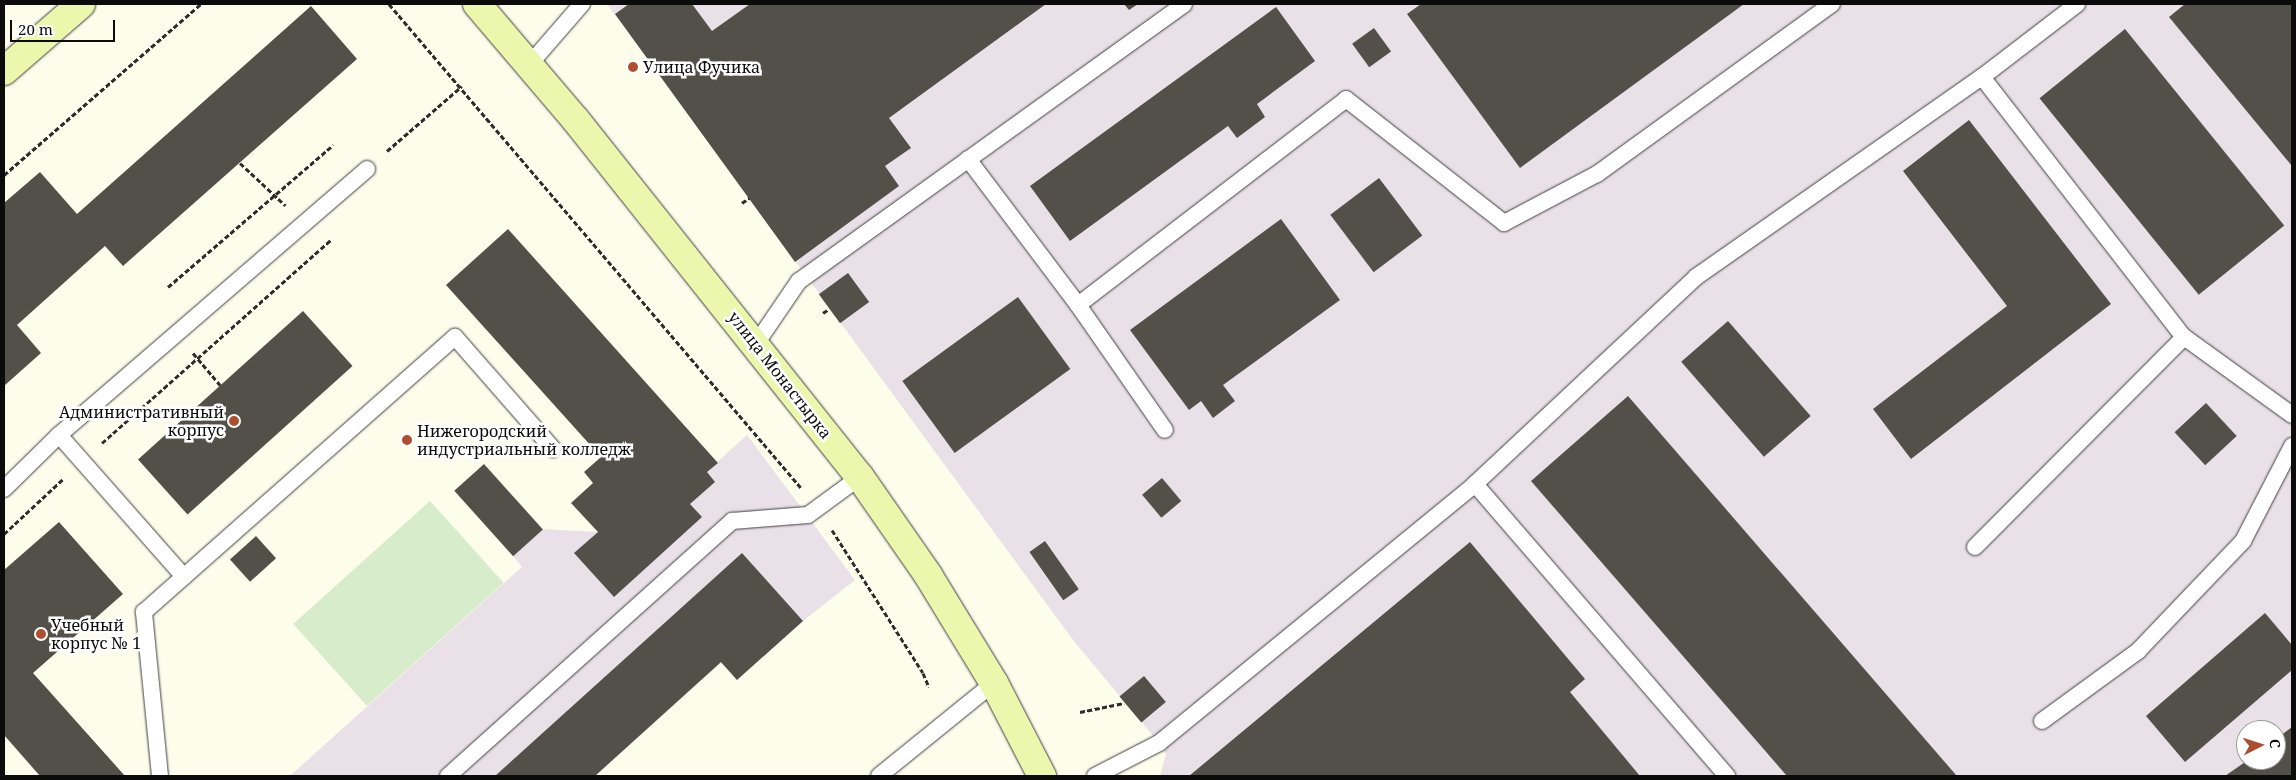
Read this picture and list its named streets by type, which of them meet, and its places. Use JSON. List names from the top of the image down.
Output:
{
  "streets": {
    "street": ["улица Монастырка"]
  },
  "places": [
    "Улица Фучика",
    "Административный корпус",
    "Нижегородский индустриальный колледж",
    "Учебный корпус № 1"
  ],
  "scale_bar": "20 m",
  "north": "right"
}
